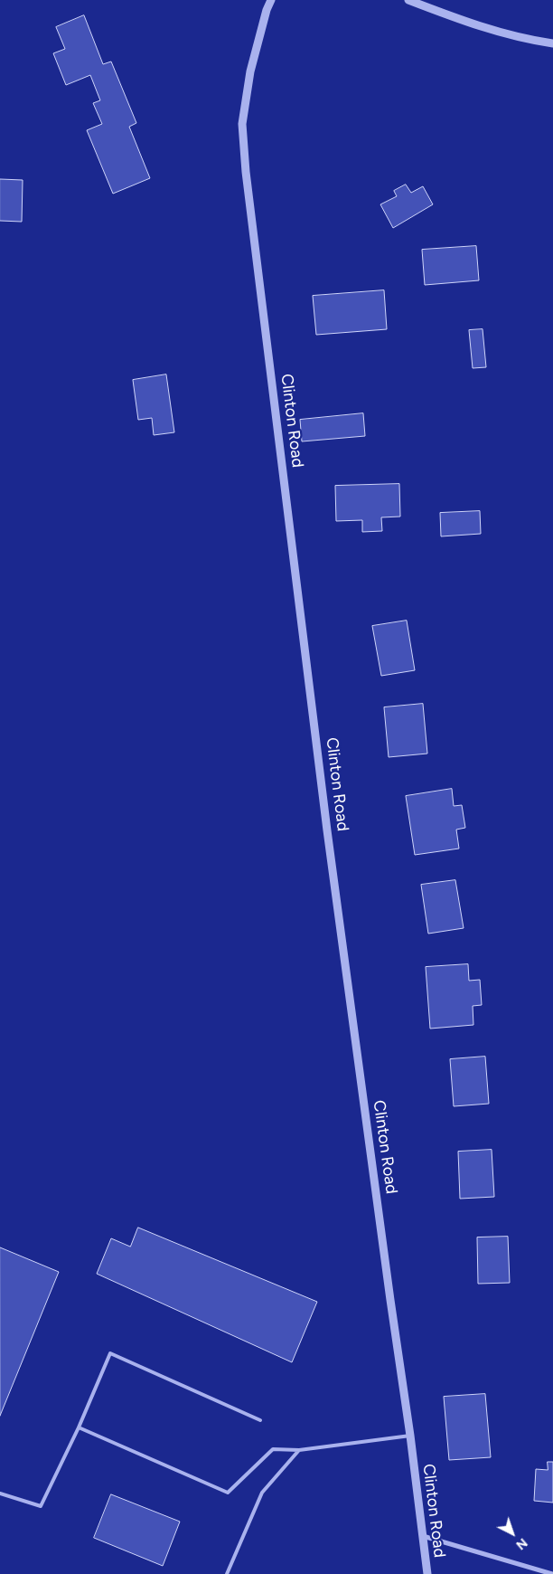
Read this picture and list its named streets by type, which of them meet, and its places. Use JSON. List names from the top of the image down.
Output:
{
  "streets": {
    "street": ["Clinton Road"]
  },
  "north": "bottom right"
}
